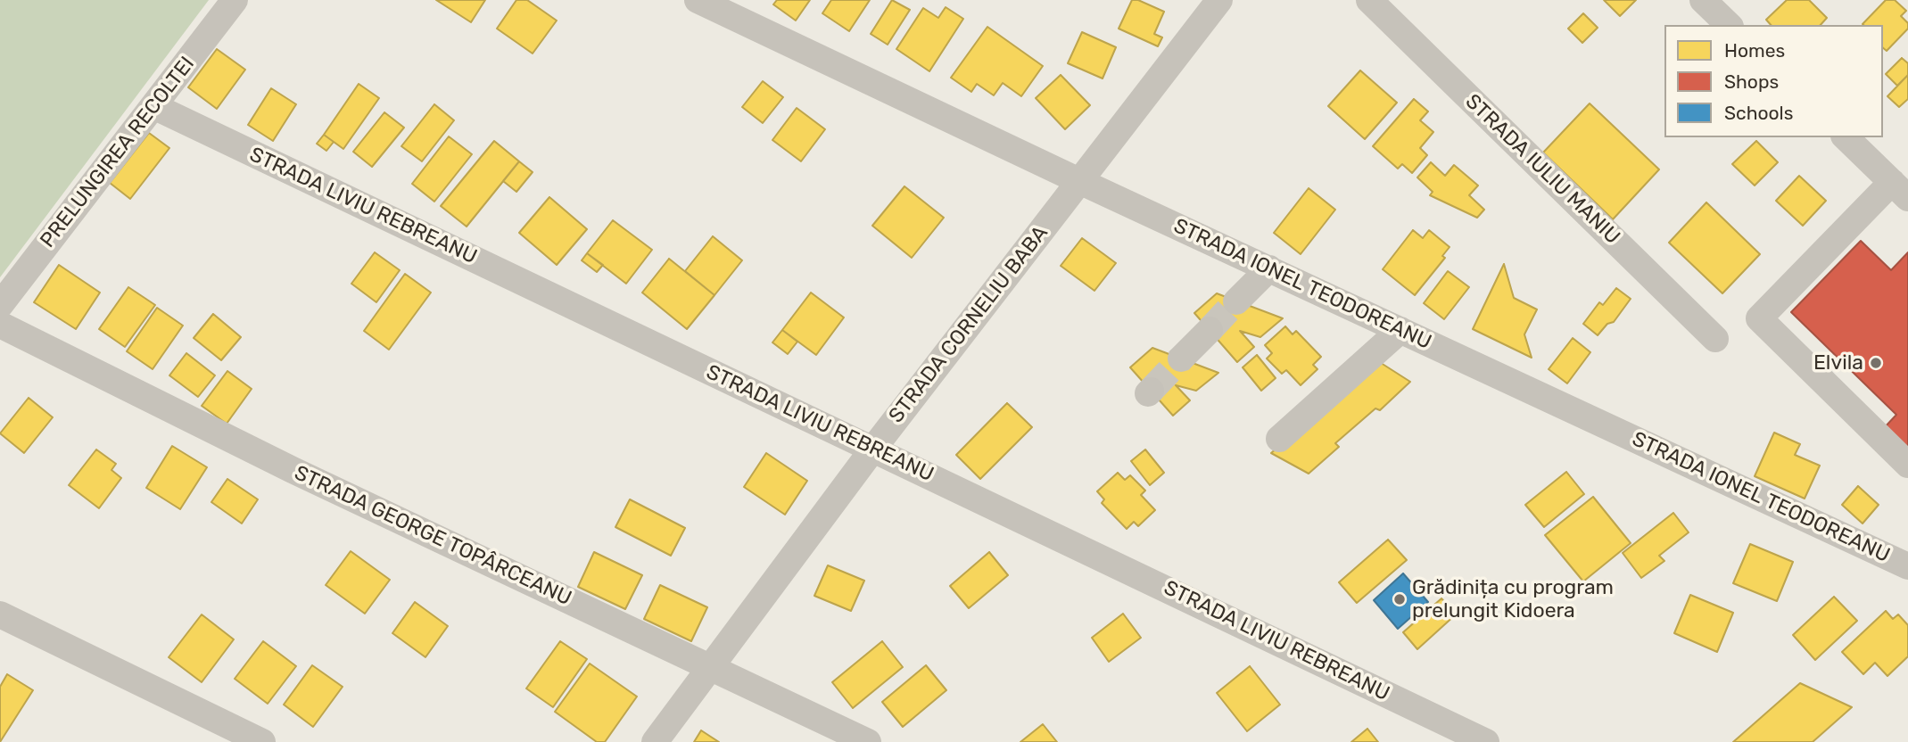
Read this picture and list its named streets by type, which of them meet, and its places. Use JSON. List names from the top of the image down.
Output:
{
  "streets": {
    "street": [
      "PRELUNGIREA RECOLTEI",
      "STRADA IULIU MANIU",
      "STRADA LIVIU REBREANU",
      "STRADA IONEL TEODOREANU",
      "STRADA CORNELIU BABA",
      "STRADA GEORGE TOPÂRCEANU"
    ]
  },
  "crossings": [
    ["PRELUNGIREA RECOLTEI", "STRADA LIVIU REBREANU"],
    ["STRADA LIVIU REBREANU", "STRADA CORNELIU BABA"],
    ["STRADA IONEL TEODOREANU", "STRADA CORNELIU BABA"],
    ["STRADA CORNELIU BABA", "STRADA GEORGE TOPÂRCEANU"]
  ],
  "places": ["Elvila", "Grădinița cu program prelungit Kidoera"],
  "legend": ["Homes", "Shops", "Schools"]
}
